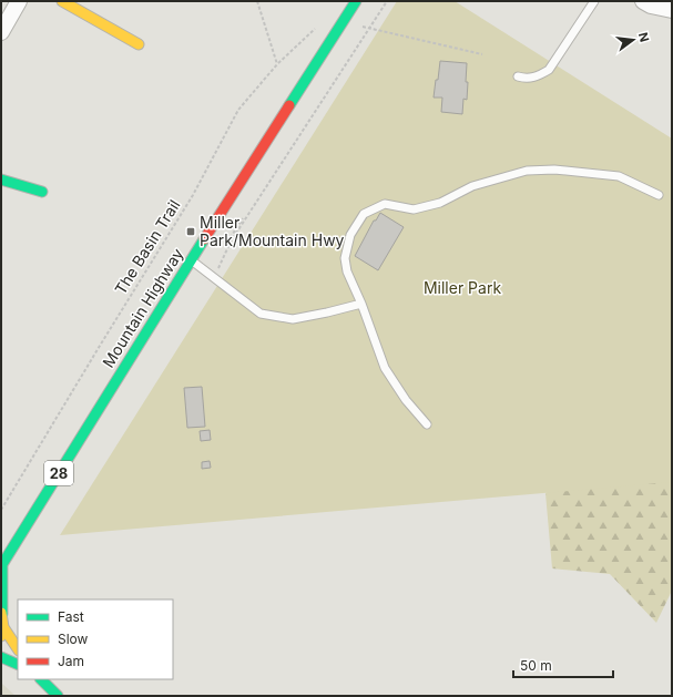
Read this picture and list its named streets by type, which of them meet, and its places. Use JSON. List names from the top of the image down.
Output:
{
  "streets": {
    "main road": ["Mountain Highway", "28"],
    "path": ["The Basin Trail"]
  },
  "crossings": [
    ["Mountain Highway", "28"]
  ],
  "parks": ["Miller Park"],
  "places": {
    "transit": ["Miller Park/Mountain Hwy"]
  },
  "legend": ["Fast", "Slow", "Jam"],
  "scale_bar": "50 m",
  "north": "right"
}
